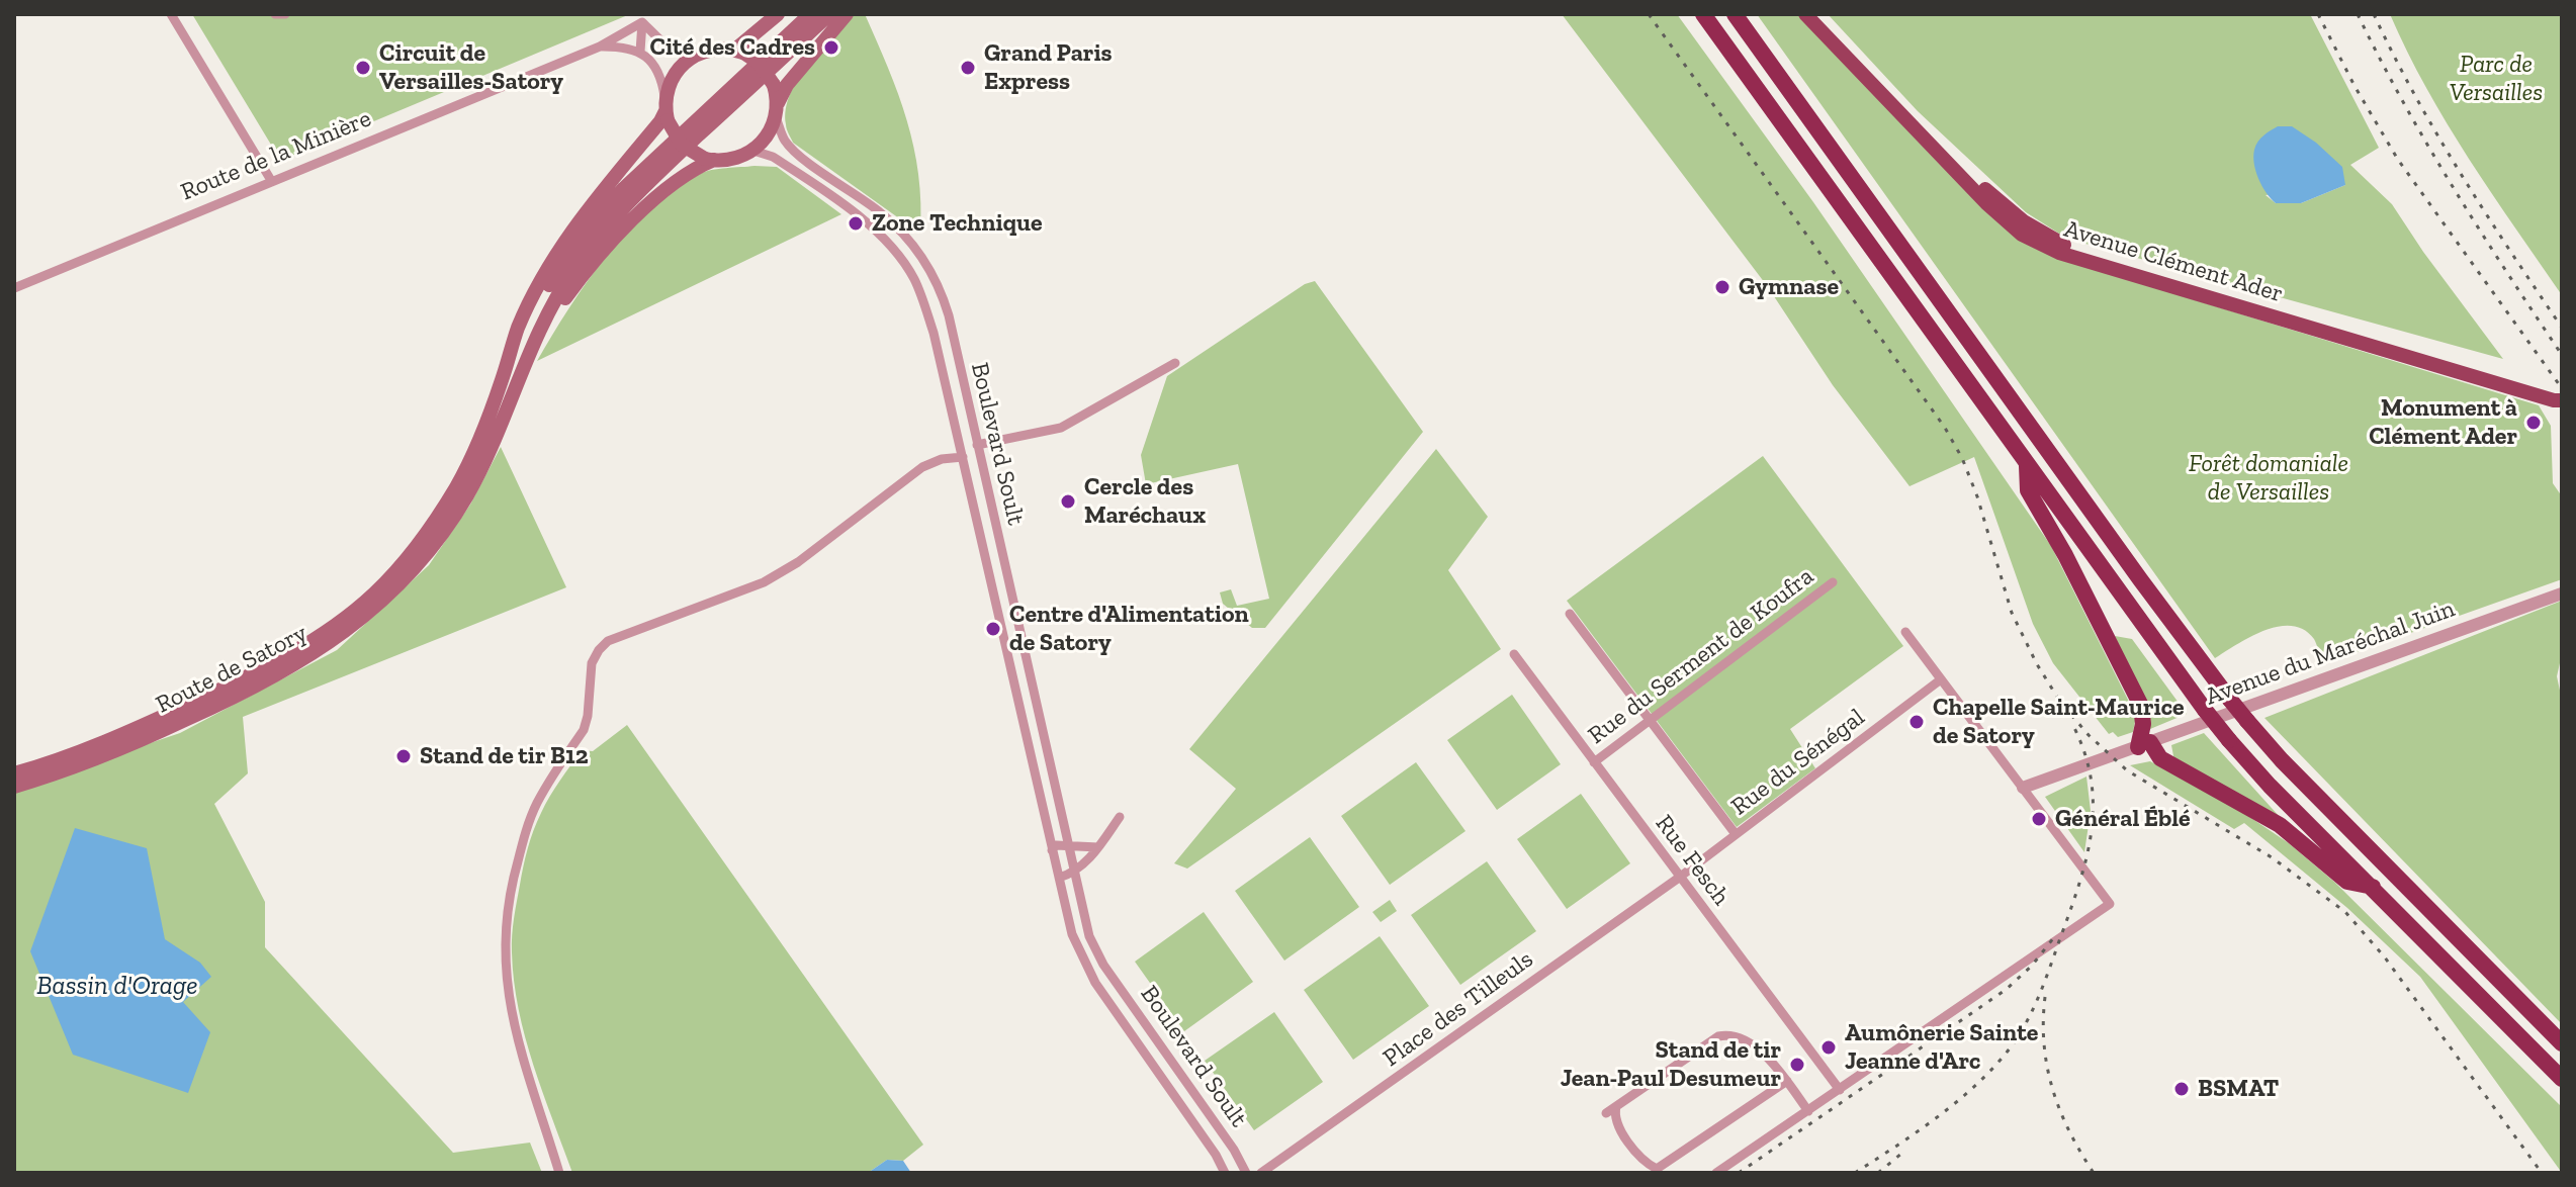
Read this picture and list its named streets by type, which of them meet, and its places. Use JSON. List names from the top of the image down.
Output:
{
  "streets": {
    "main road": ["Avenue Clément Ader", "Route de Satory"],
    "street": [
      "Route de la Minière",
      "Boulevard Soult",
      "Avenue du Maréchal Juin",
      "Rue du Serment de Koufra",
      "Rue du Sénégal",
      "Rue Fesch",
      "Place des Tilleuls"
    ]
  },
  "crossings": [
    ["Rue du Serment de Koufra", "Rue Fesch"],
    ["Rue du Sénégal", "Rue Fesch"],
    ["Rue du Sénégal", "Place des Tilleuls"],
    ["Rue Fesch", "Place des Tilleuls"]
  ],
  "water": ["Bassin d'Orage"],
  "parks": ["Parc de Versailles", "Forêt domaniale de Versailles"],
  "places": [
    "Cité des Cadres",
    "Circuit de Versailles-Satory",
    "Grand Paris Express",
    "Zone Technique",
    "Gymnase",
    "Monument à Clément Ader",
    "Cercle des Maréchaux",
    "Centre d'Alimentation de Satory",
    "Chapelle Saint-Maurice de Satory",
    "Stand de tir B12",
    "Général Éblé",
    "Aumônerie Sainte Jeanne d'Arc",
    "Stand de tir Jean-Paul Desumeur",
    "BSMAT"
  ]
}
